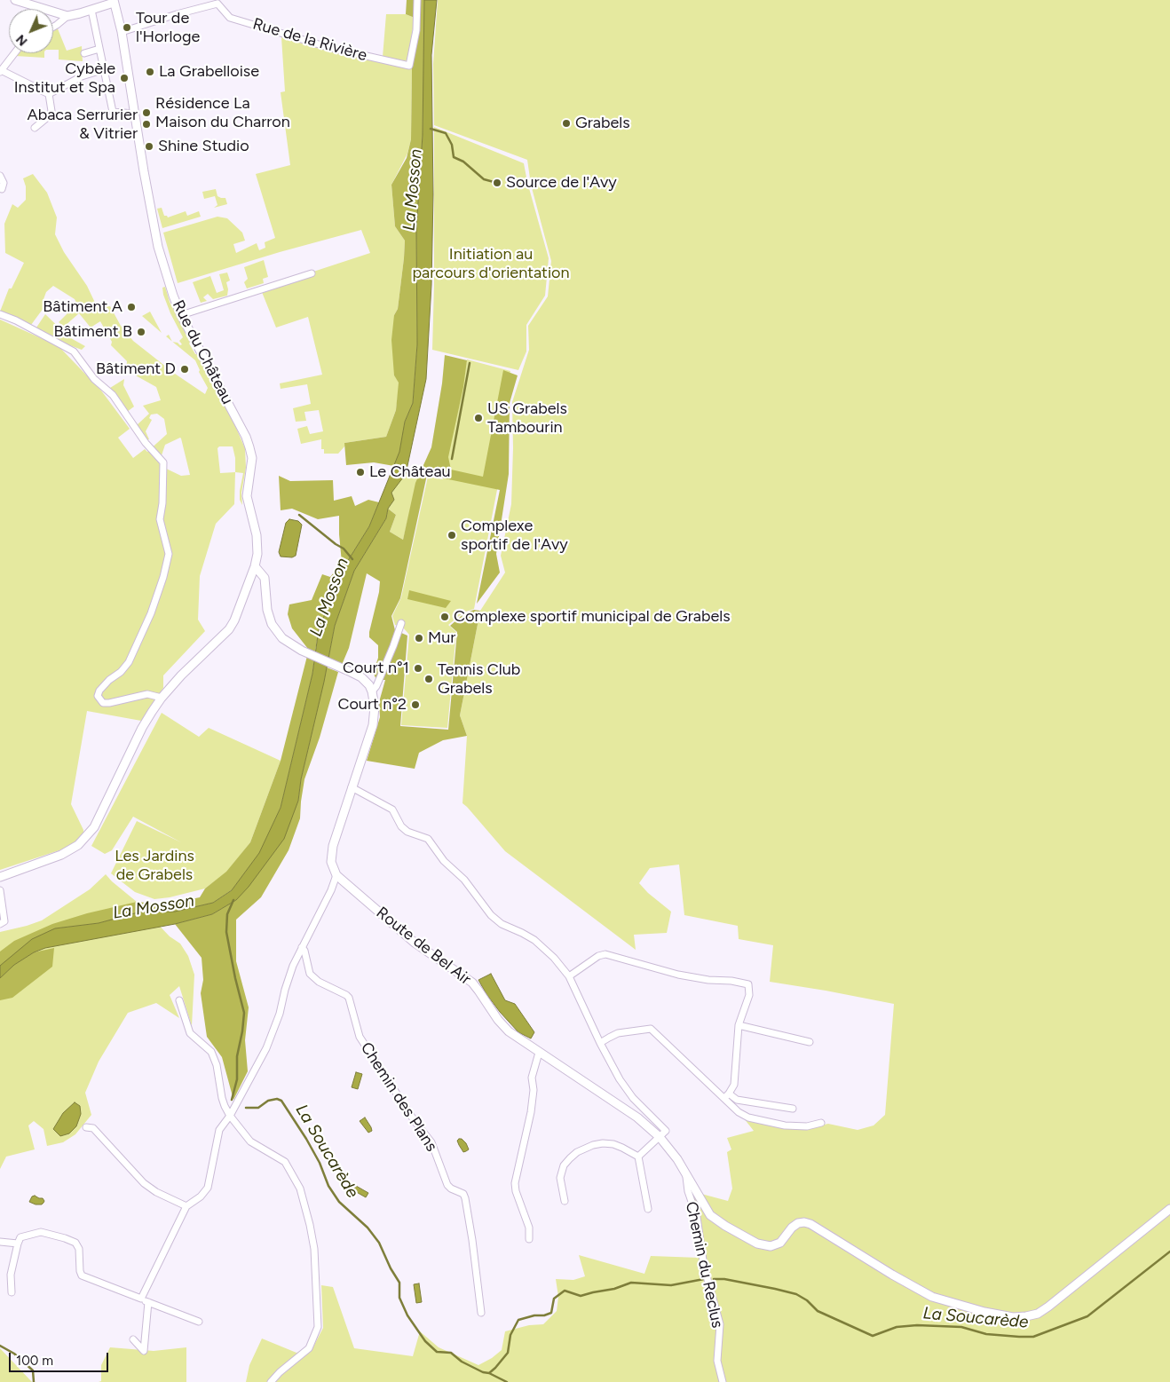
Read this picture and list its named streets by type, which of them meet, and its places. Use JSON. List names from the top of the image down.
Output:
{
  "streets": {
    "street": [
      "Rue de la Rivière",
      "Rue du Château",
      "Route de Bel Air",
      "Chemin des Plans",
      "Chemin du Reclus"
    ]
  },
  "crossings": [
    ["Route de Bel Air", "Chemin du Reclus"]
  ],
  "water": ["La Mosson", "La Soucarède"],
  "parks": ["Initiation au parcours d'orientation", "Les Jardins de Grabels"],
  "places": [
    "Tour de l'Horloge",
    "La Grabelloise",
    "Cybèle Institut et Spa",
    "Résidence La Maison du Charron",
    "Grabels",
    "Abaca Serrurier & Vitrier",
    "Shine Studio",
    "Source de l'Avy",
    "Bâtiment A",
    "Bâtiment B",
    "Bâtiment D",
    "US Grabels Tambourin",
    "Le Château",
    "Complexe sportif de l'Avy",
    "Complexe sportif municipal de Grabels",
    "Mur",
    "Court n°1",
    "Tennis Club Grabels",
    "Court n°2"
  ],
  "scale_bar": "100 m",
  "north": "bottom left"
}
